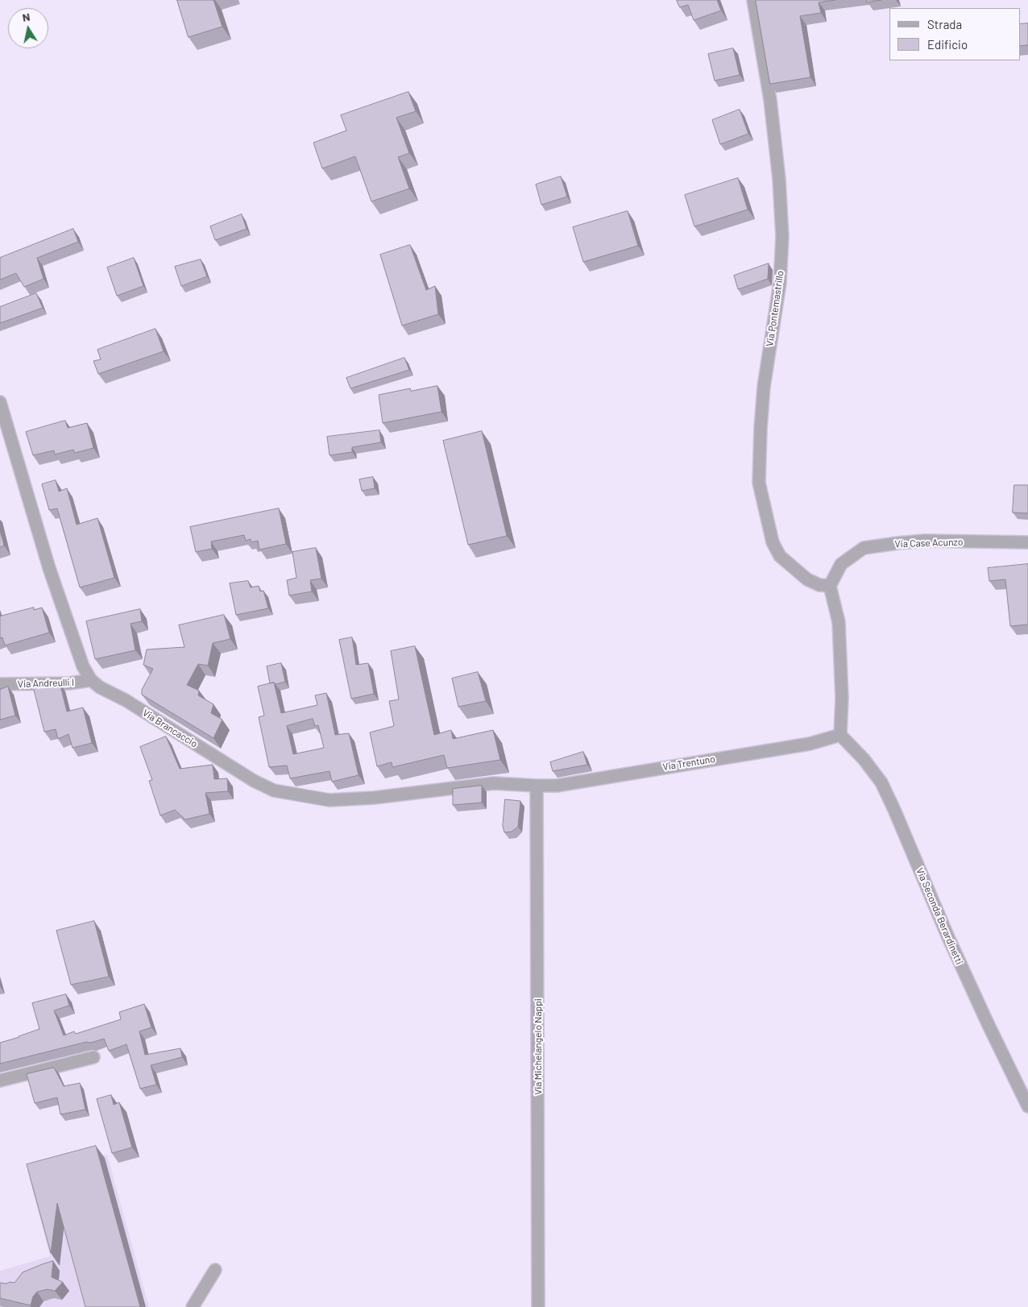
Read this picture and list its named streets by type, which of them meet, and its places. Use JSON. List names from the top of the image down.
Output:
{
  "streets": {
    "street": [
      "Via Pontemastrillo",
      "Via Case Acunzo",
      "Via Andreulli I",
      "Via Brancaccio",
      "Via Trentuno",
      "Via Seconda Berardinetti",
      "Via Michelangelo Nappi"
    ]
  },
  "crossings": [
    ["Via Pontemastrillo", "Via Case Acunzo"],
    ["Via Andreulli I", "Via Brancaccio"],
    ["Via Brancaccio", "Via Trentuno"],
    ["Via Brancaccio", "Via Michelangelo Nappi"],
    ["Via Trentuno", "Via Seconda Berardinetti"],
    ["Via Trentuno", "Via Michelangelo Nappi"]
  ],
  "legend": ["Strada", "Edificio"],
  "north": "top"
}
